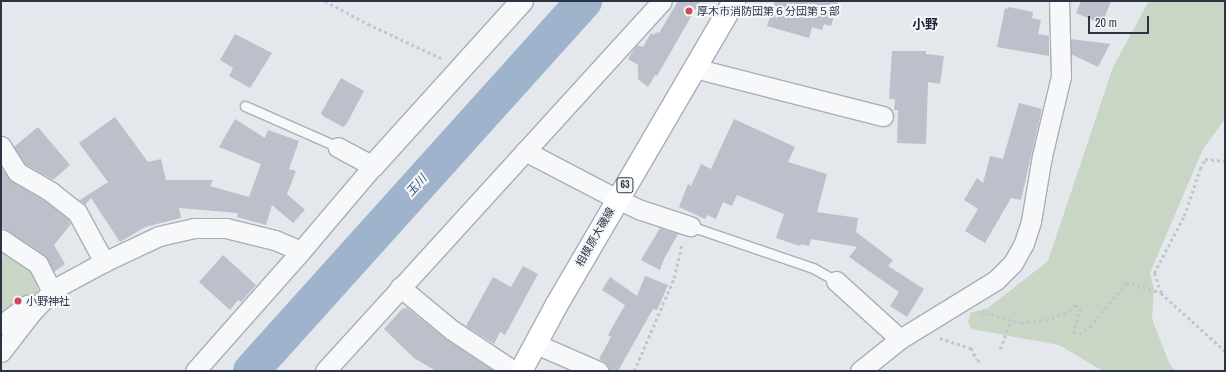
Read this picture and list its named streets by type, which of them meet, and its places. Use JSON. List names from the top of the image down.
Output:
{
  "streets": {
    "main road": ["63", "相模原大磯線"]
  },
  "districts": ["小野"],
  "water": ["玉川"],
  "places": ["厚木市消防団第６分団第５部", "小野神社"],
  "scale_bar": "20 m"
}
